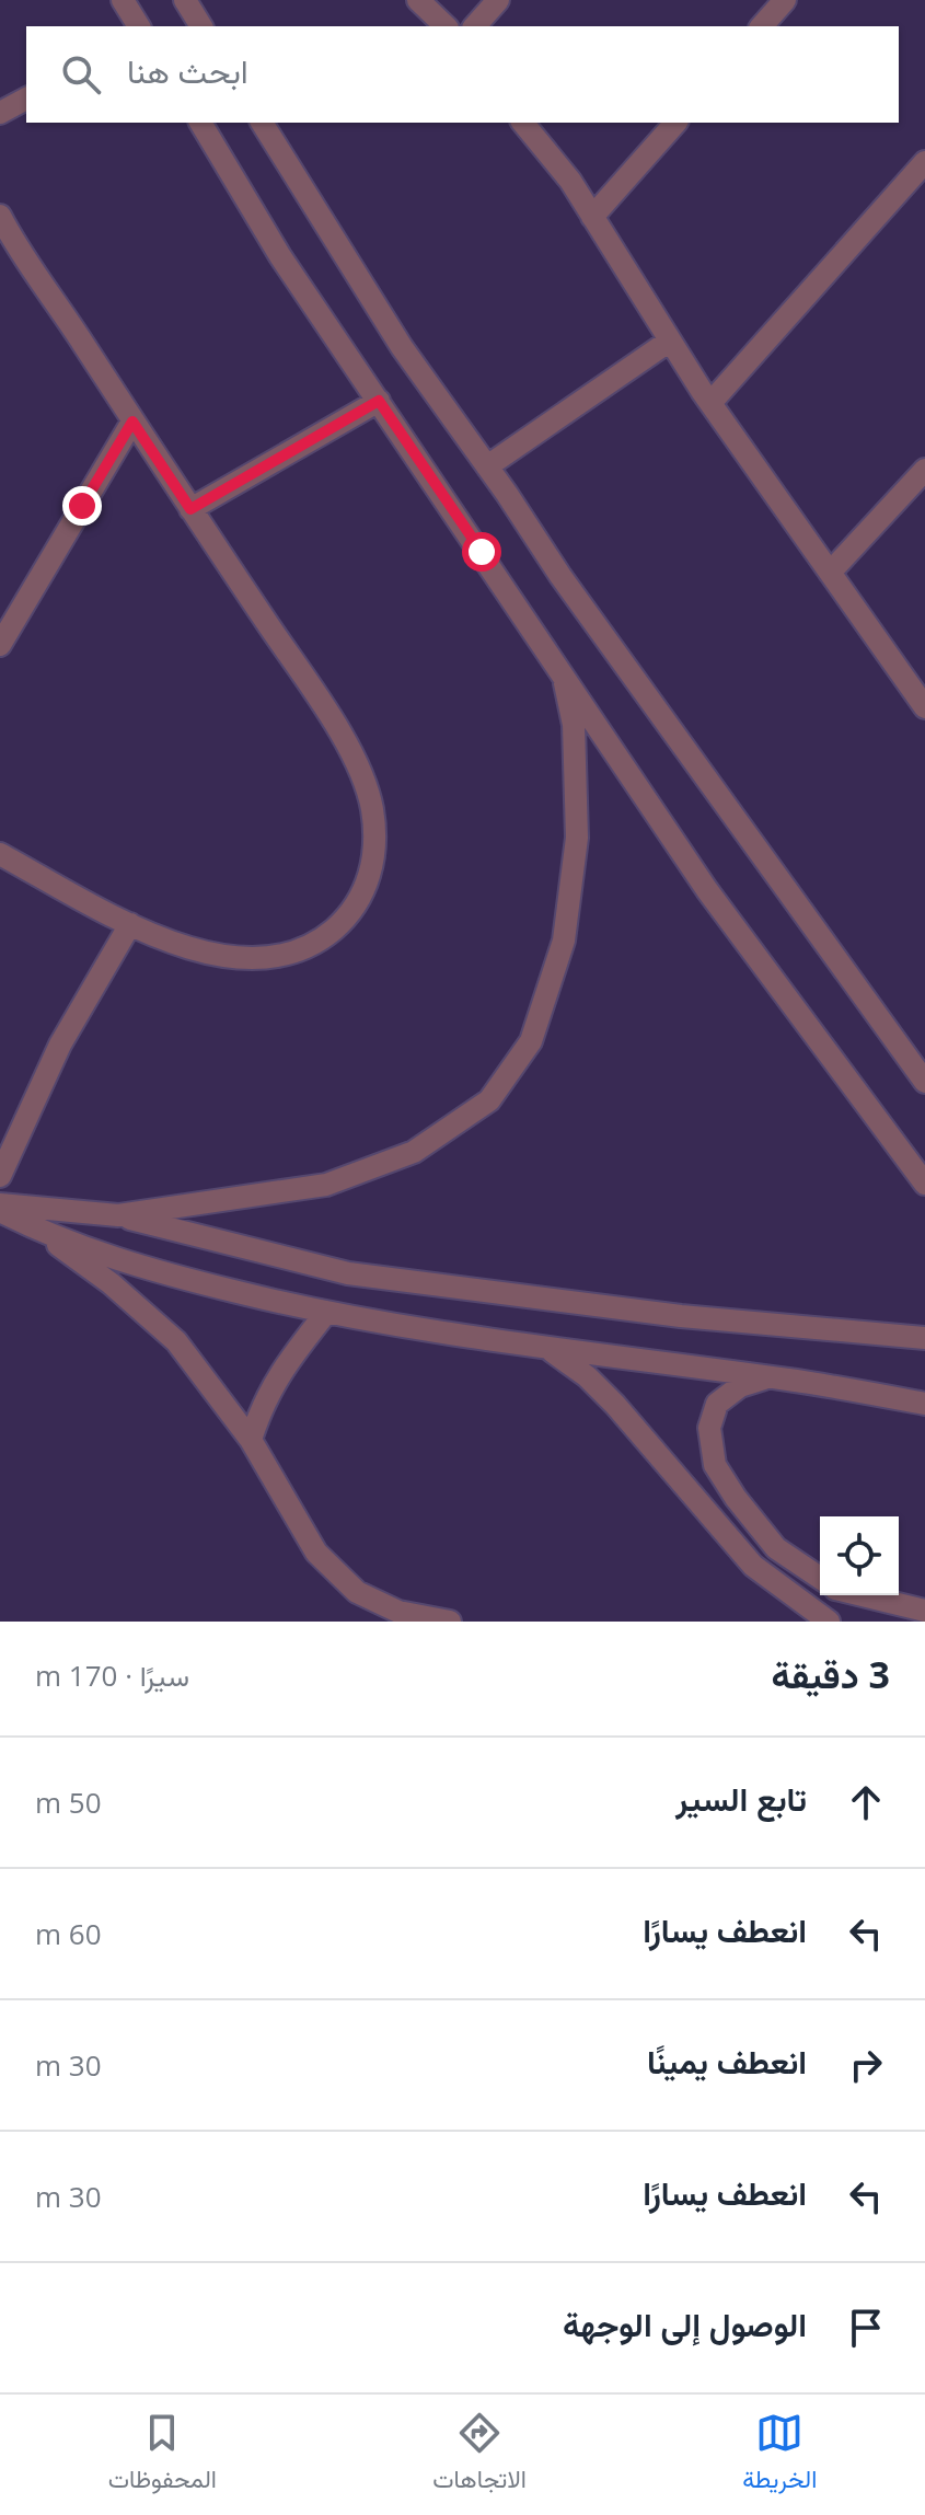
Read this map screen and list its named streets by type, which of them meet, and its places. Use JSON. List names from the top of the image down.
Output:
{
  "page": {
    "search": "ابحث هنا",
    "heading": ["3 دقيقة", "سيرًا · 170 m"],
    "list": [
      ["تابع السير", "50 m"],
      ["انعطف يسارًا", "60 m"],
      ["انعطف يمينًا", "30 m"],
      ["انعطف يسارًا", "30 m"],
      "الوصول إلى الوجهة"
    ],
    "nav": ["الخريطة", "الاتجاهات", "المحفوظات"]
  }
}
